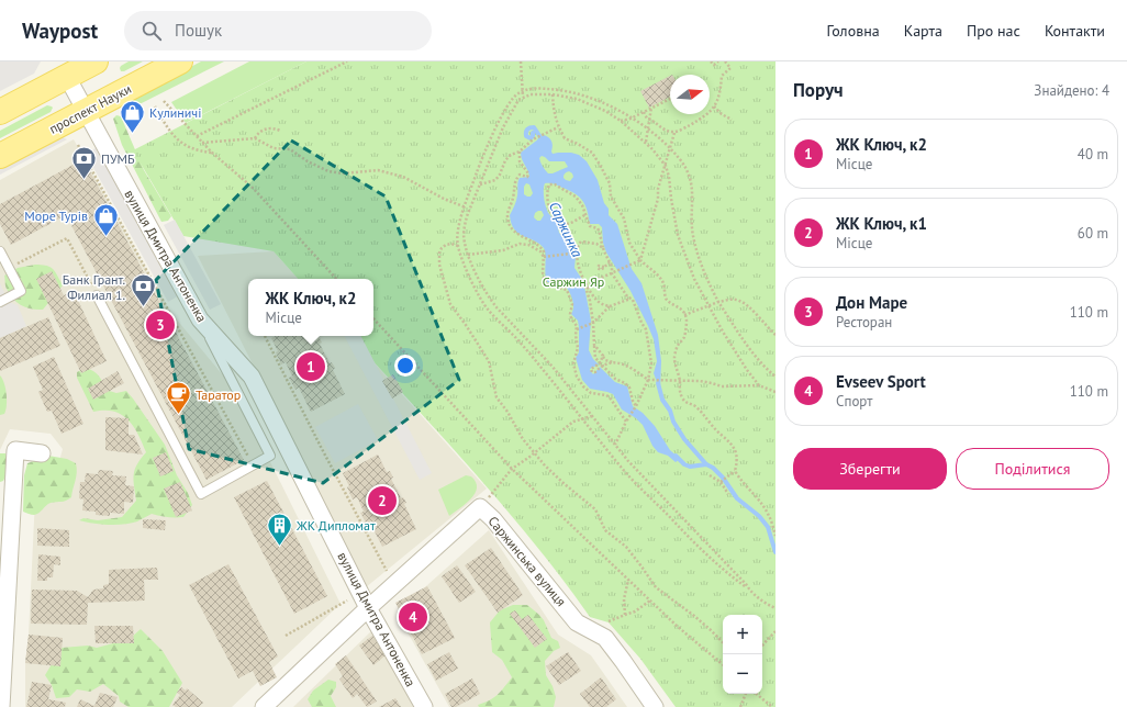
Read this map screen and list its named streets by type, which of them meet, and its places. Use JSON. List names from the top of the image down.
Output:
{
  "streets": {
    "main road": ["проспект Науки"],
    "street": ["вулиця Дмитра Антоненка", "Саржинська вулиця"]
  },
  "crossings": [
    ["проспект Науки", "вулиця Дмитра Антоненка"],
    ["вулиця Дмитра Антоненка", "Саржинська вулиця"]
  ],
  "water": ["Саржинка"],
  "parks": ["Саржин Яр"],
  "places": {
    "shop": ["Кулиничі", "Море Турів"],
    "bank": ["ПУМБ", "Банк Грант. Филиал 1."],
    "cafe": ["Таратор"],
    "building": ["ЖК Дипломат"]
  },
  "north": "right",
  "page": {
    "header": "Waypost",
    "search": "Пошук",
    "nav": [
      "Головна",
      "Карта",
      "Про нас",
      "Контакти"
    ],
    "heading": ["Поруч", "Знайдено: 4"],
    "list": [
      {
        "mark": "1",
        "name": "ЖК Ключ, к2",
        "note": "Місце",
        "value": "40 m"
      },
      {
        "mark": "2",
        "name": "ЖК Ключ, к1",
        "note": "Місце",
        "value": "60 m"
      },
      {
        "mark": "3",
        "name": "Дон Маре",
        "note": "Ресторан",
        "value": "110 m"
      },
      {
        "mark": "4",
        "name": "Evseev Sport",
        "note": "Спорт",
        "value": "110 m"
      }
    ],
    "popup": ["ЖК Ключ, к2", "Місце"],
    "pins": [
      "3",
      "1",
      "2",
      "4"
    ],
    "buttons": ["Зберегти", "Поділитися"],
    "map_buttons": ["+", "−"]
  }
}
